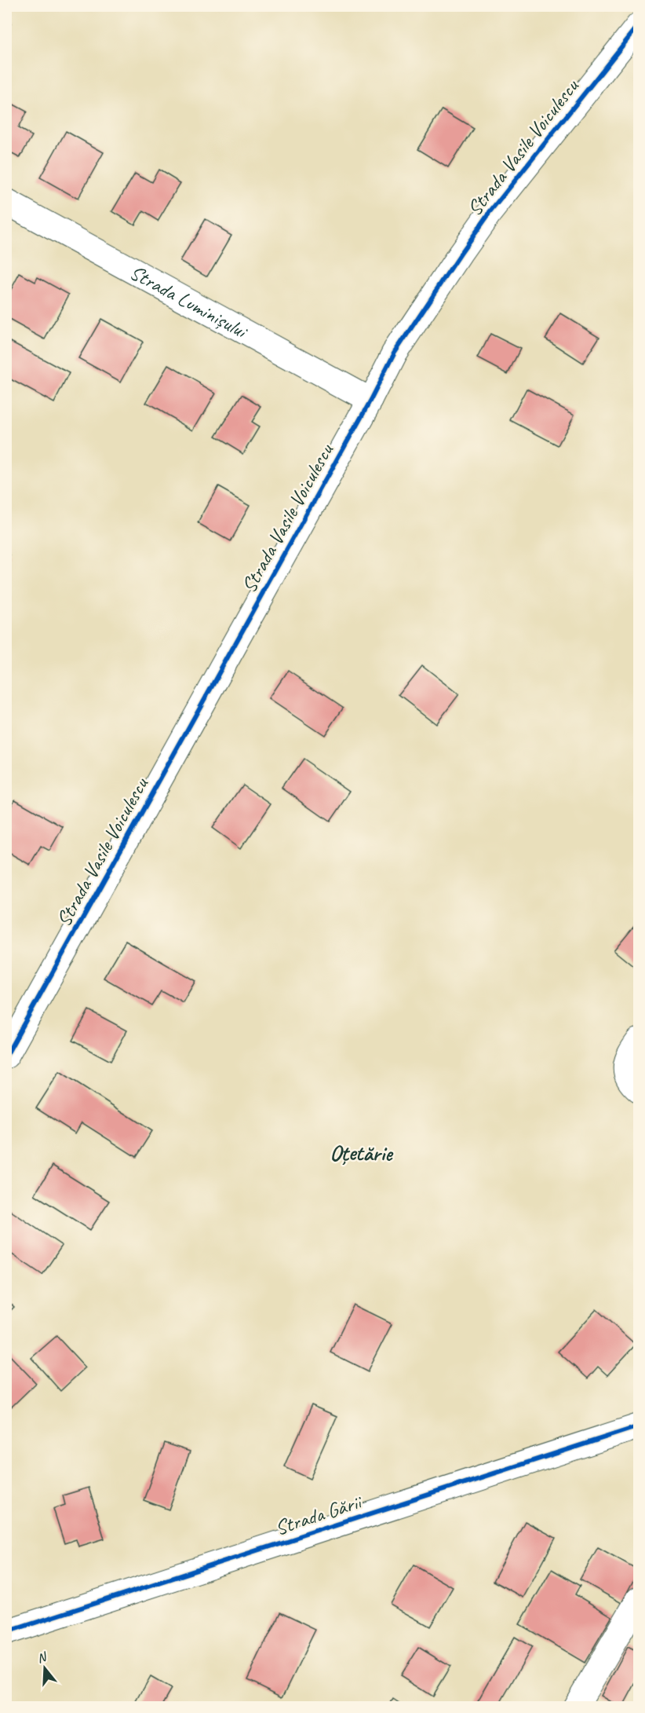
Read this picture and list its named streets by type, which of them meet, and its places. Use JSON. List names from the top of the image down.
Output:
{
  "streets": {
    "street": ["Strada Vasile Voiculescu", "Strada Luminișului", "Strada Gării"]
  },
  "crossings": [
    ["Strada Vasile Voiculescu", "Strada Luminișului"]
  ],
  "districts": ["Oțetărie"],
  "north": "top"
}
